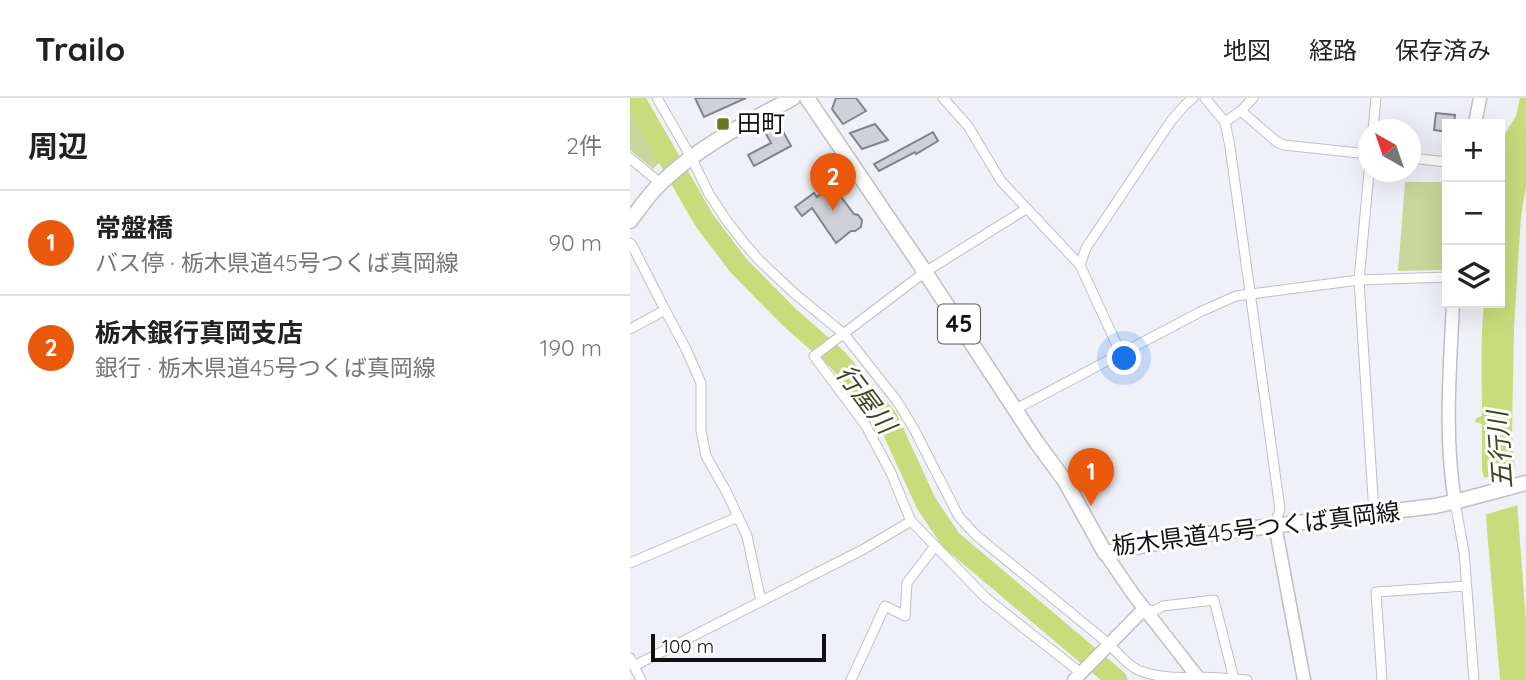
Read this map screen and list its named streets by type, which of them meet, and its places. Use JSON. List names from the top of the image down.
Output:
{
  "streets": {
    "main road": ["45", "栃木県道45号つくば真岡線"]
  },
  "water": ["行屋川", "五行川"],
  "places": {
    "transit": ["田町"]
  },
  "scale_bar": "100 m",
  "north": "top left",
  "page": {
    "header": "Trailo",
    "nav": ["地図", "経路", "保存済み"],
    "heading": ["周辺", "2件"],
    "map_buttons": ["+", "−"],
    "pins": ["2", "1"],
    "list": [
      {
        "mark": "1",
        "name": "常盤橋",
        "note": "バス停 · 栃木県道45号つくば真岡線",
        "value": "90 m"
      },
      {
        "mark": "2",
        "name": "栃木銀行真岡支店",
        "note": "銀行 · 栃木県道45号つくば真岡線",
        "value": "190 m"
      }
    ],
    "scale": "100 m"
  }
}
